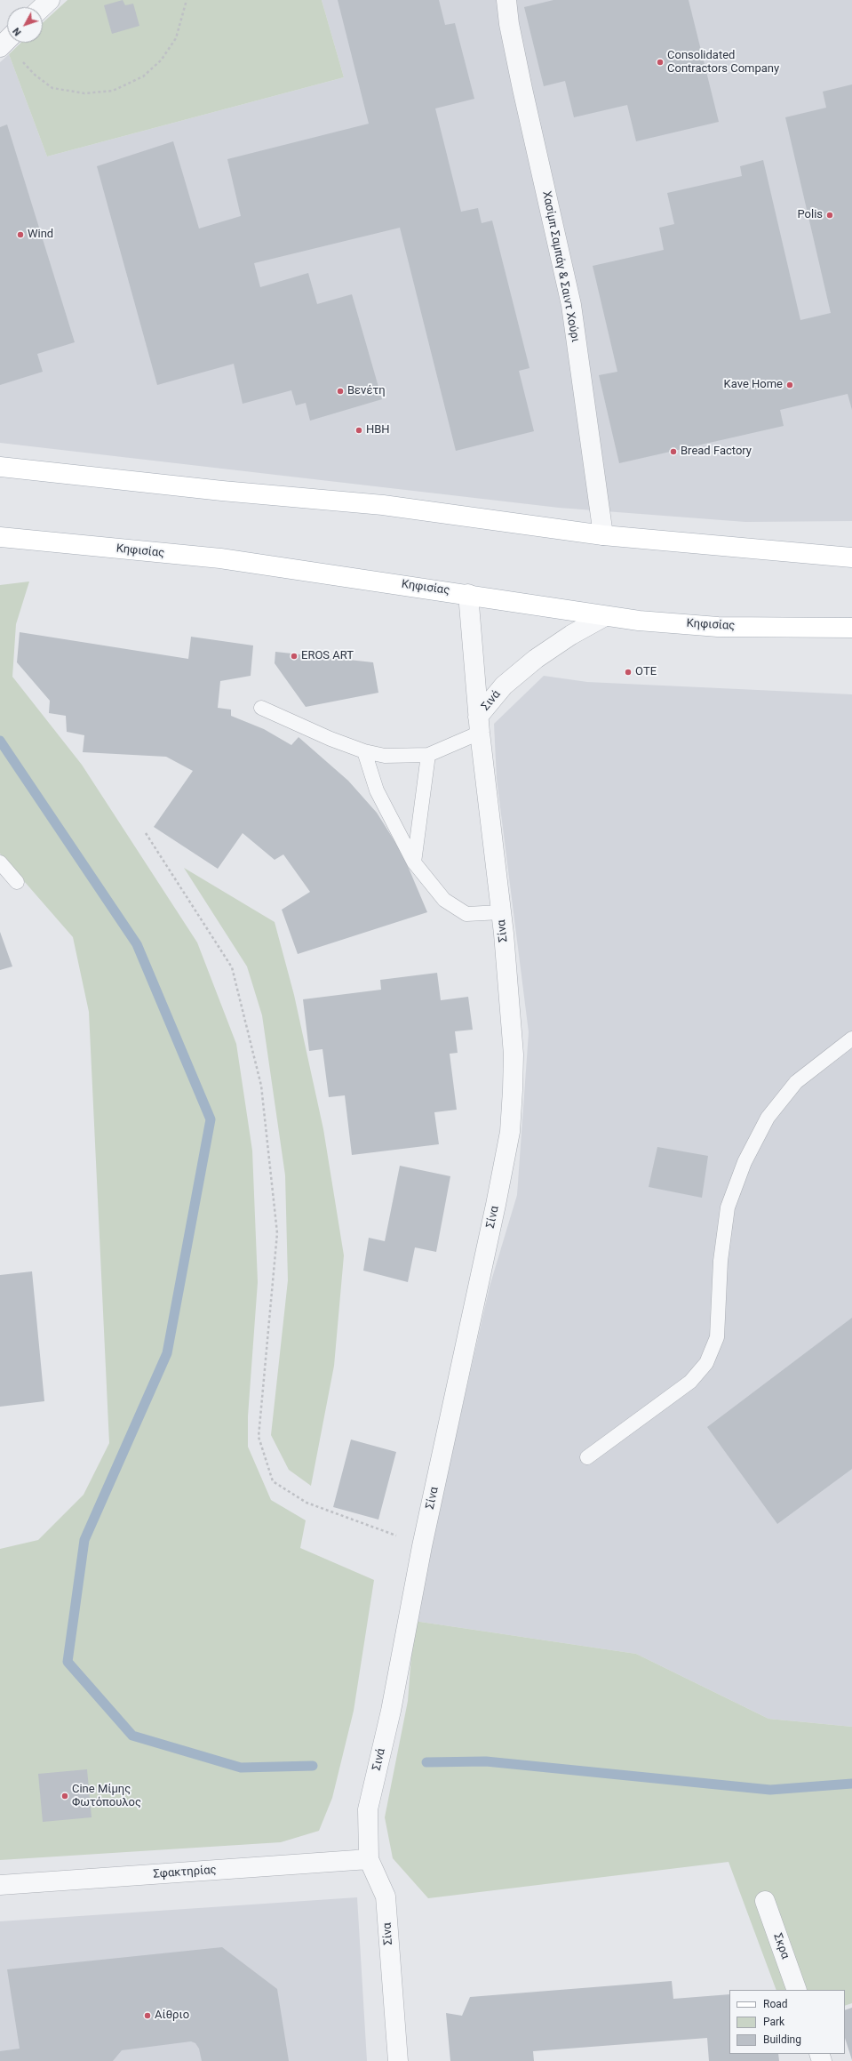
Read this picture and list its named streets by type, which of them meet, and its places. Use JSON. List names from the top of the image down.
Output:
{
  "streets": {
    "main road": ["Κηφισίας"],
    "street": [
      "Χασίμπ Σαμπάγ & Σαιντ Χούρι",
      "Σινά",
      "Σίνα",
      "Σφακτηρίας",
      "Σκρα"
    ]
  },
  "crossings": [
    ["Κηφισίας", "Σινά"],
    ["Σινά", "Σίνα"],
    ["Σίνα", "Σφακτηρίας"]
  ],
  "places": [
    "Consolidated Contractors Company",
    "Polis",
    "Wind",
    "Kave Home",
    "Βενέτη",
    "ΗΒΗ",
    "Bread Factory",
    "EROS ART",
    "ΟΤΕ",
    "Cine Μίμης Φωτόπουλος",
    "Αίθριο"
  ],
  "legend": ["Road", "Park", "Building"],
  "north": "bottom left"
}
